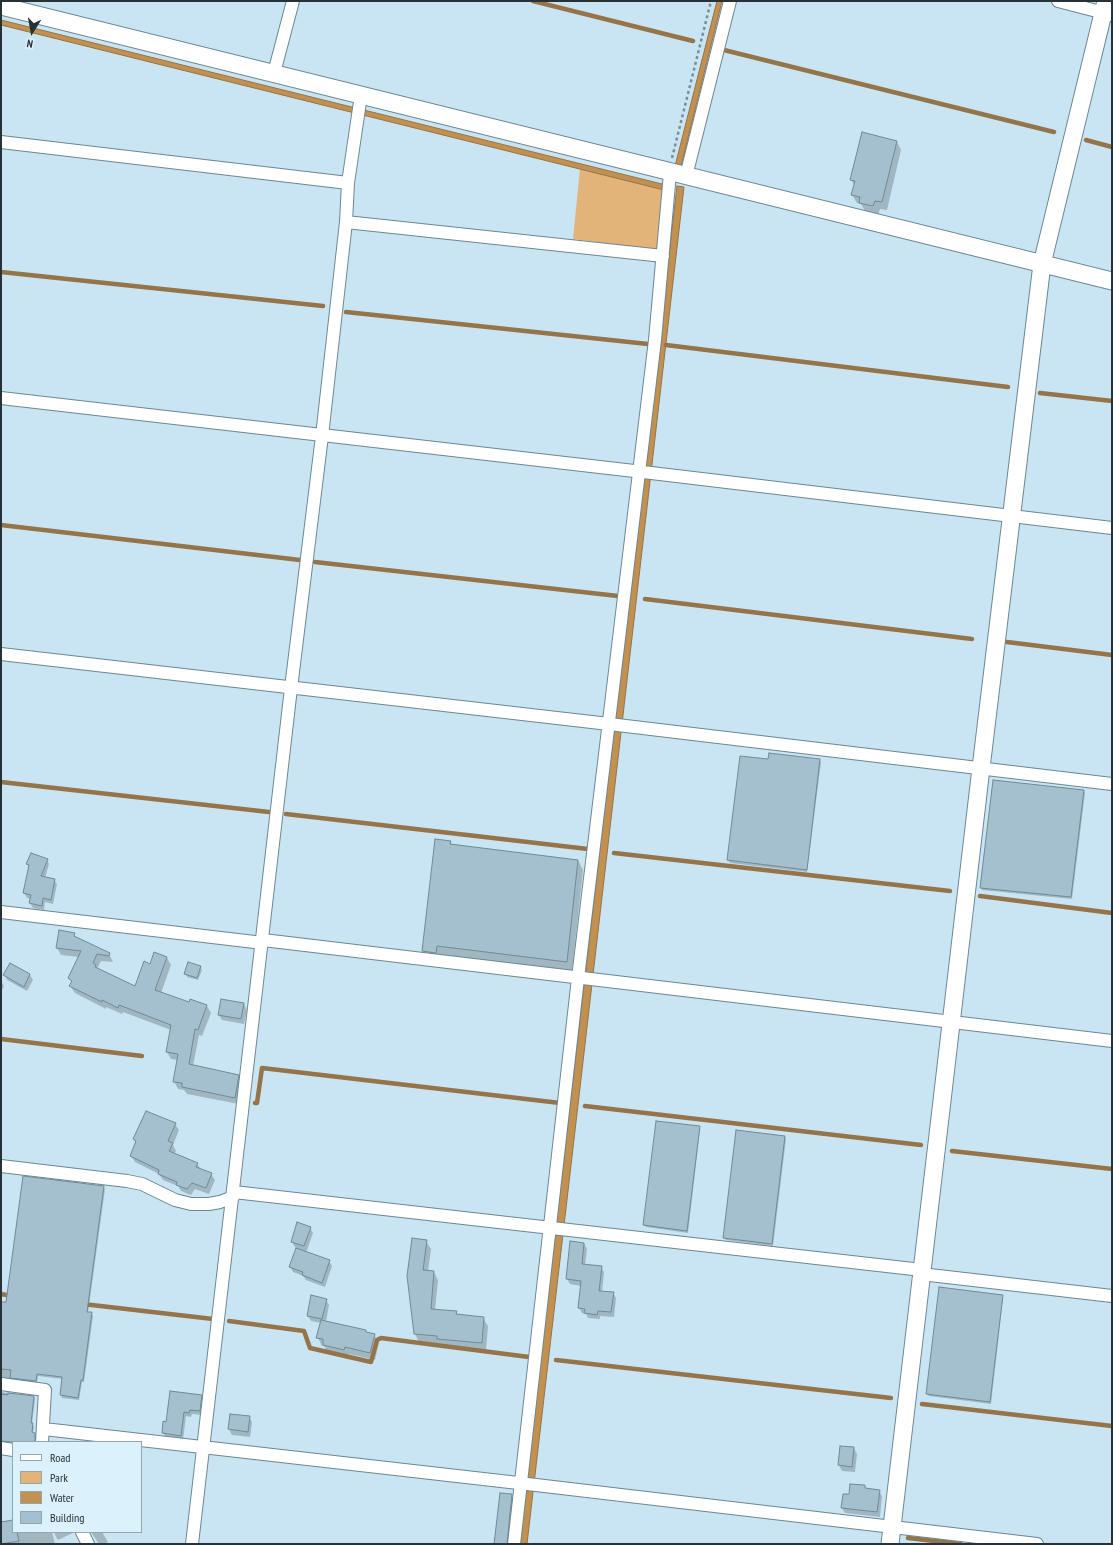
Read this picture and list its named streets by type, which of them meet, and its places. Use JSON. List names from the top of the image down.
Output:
{
  "legend": [
    "Road",
    "Park",
    "Water",
    "Building"
  ],
  "north": "bottom"
}
